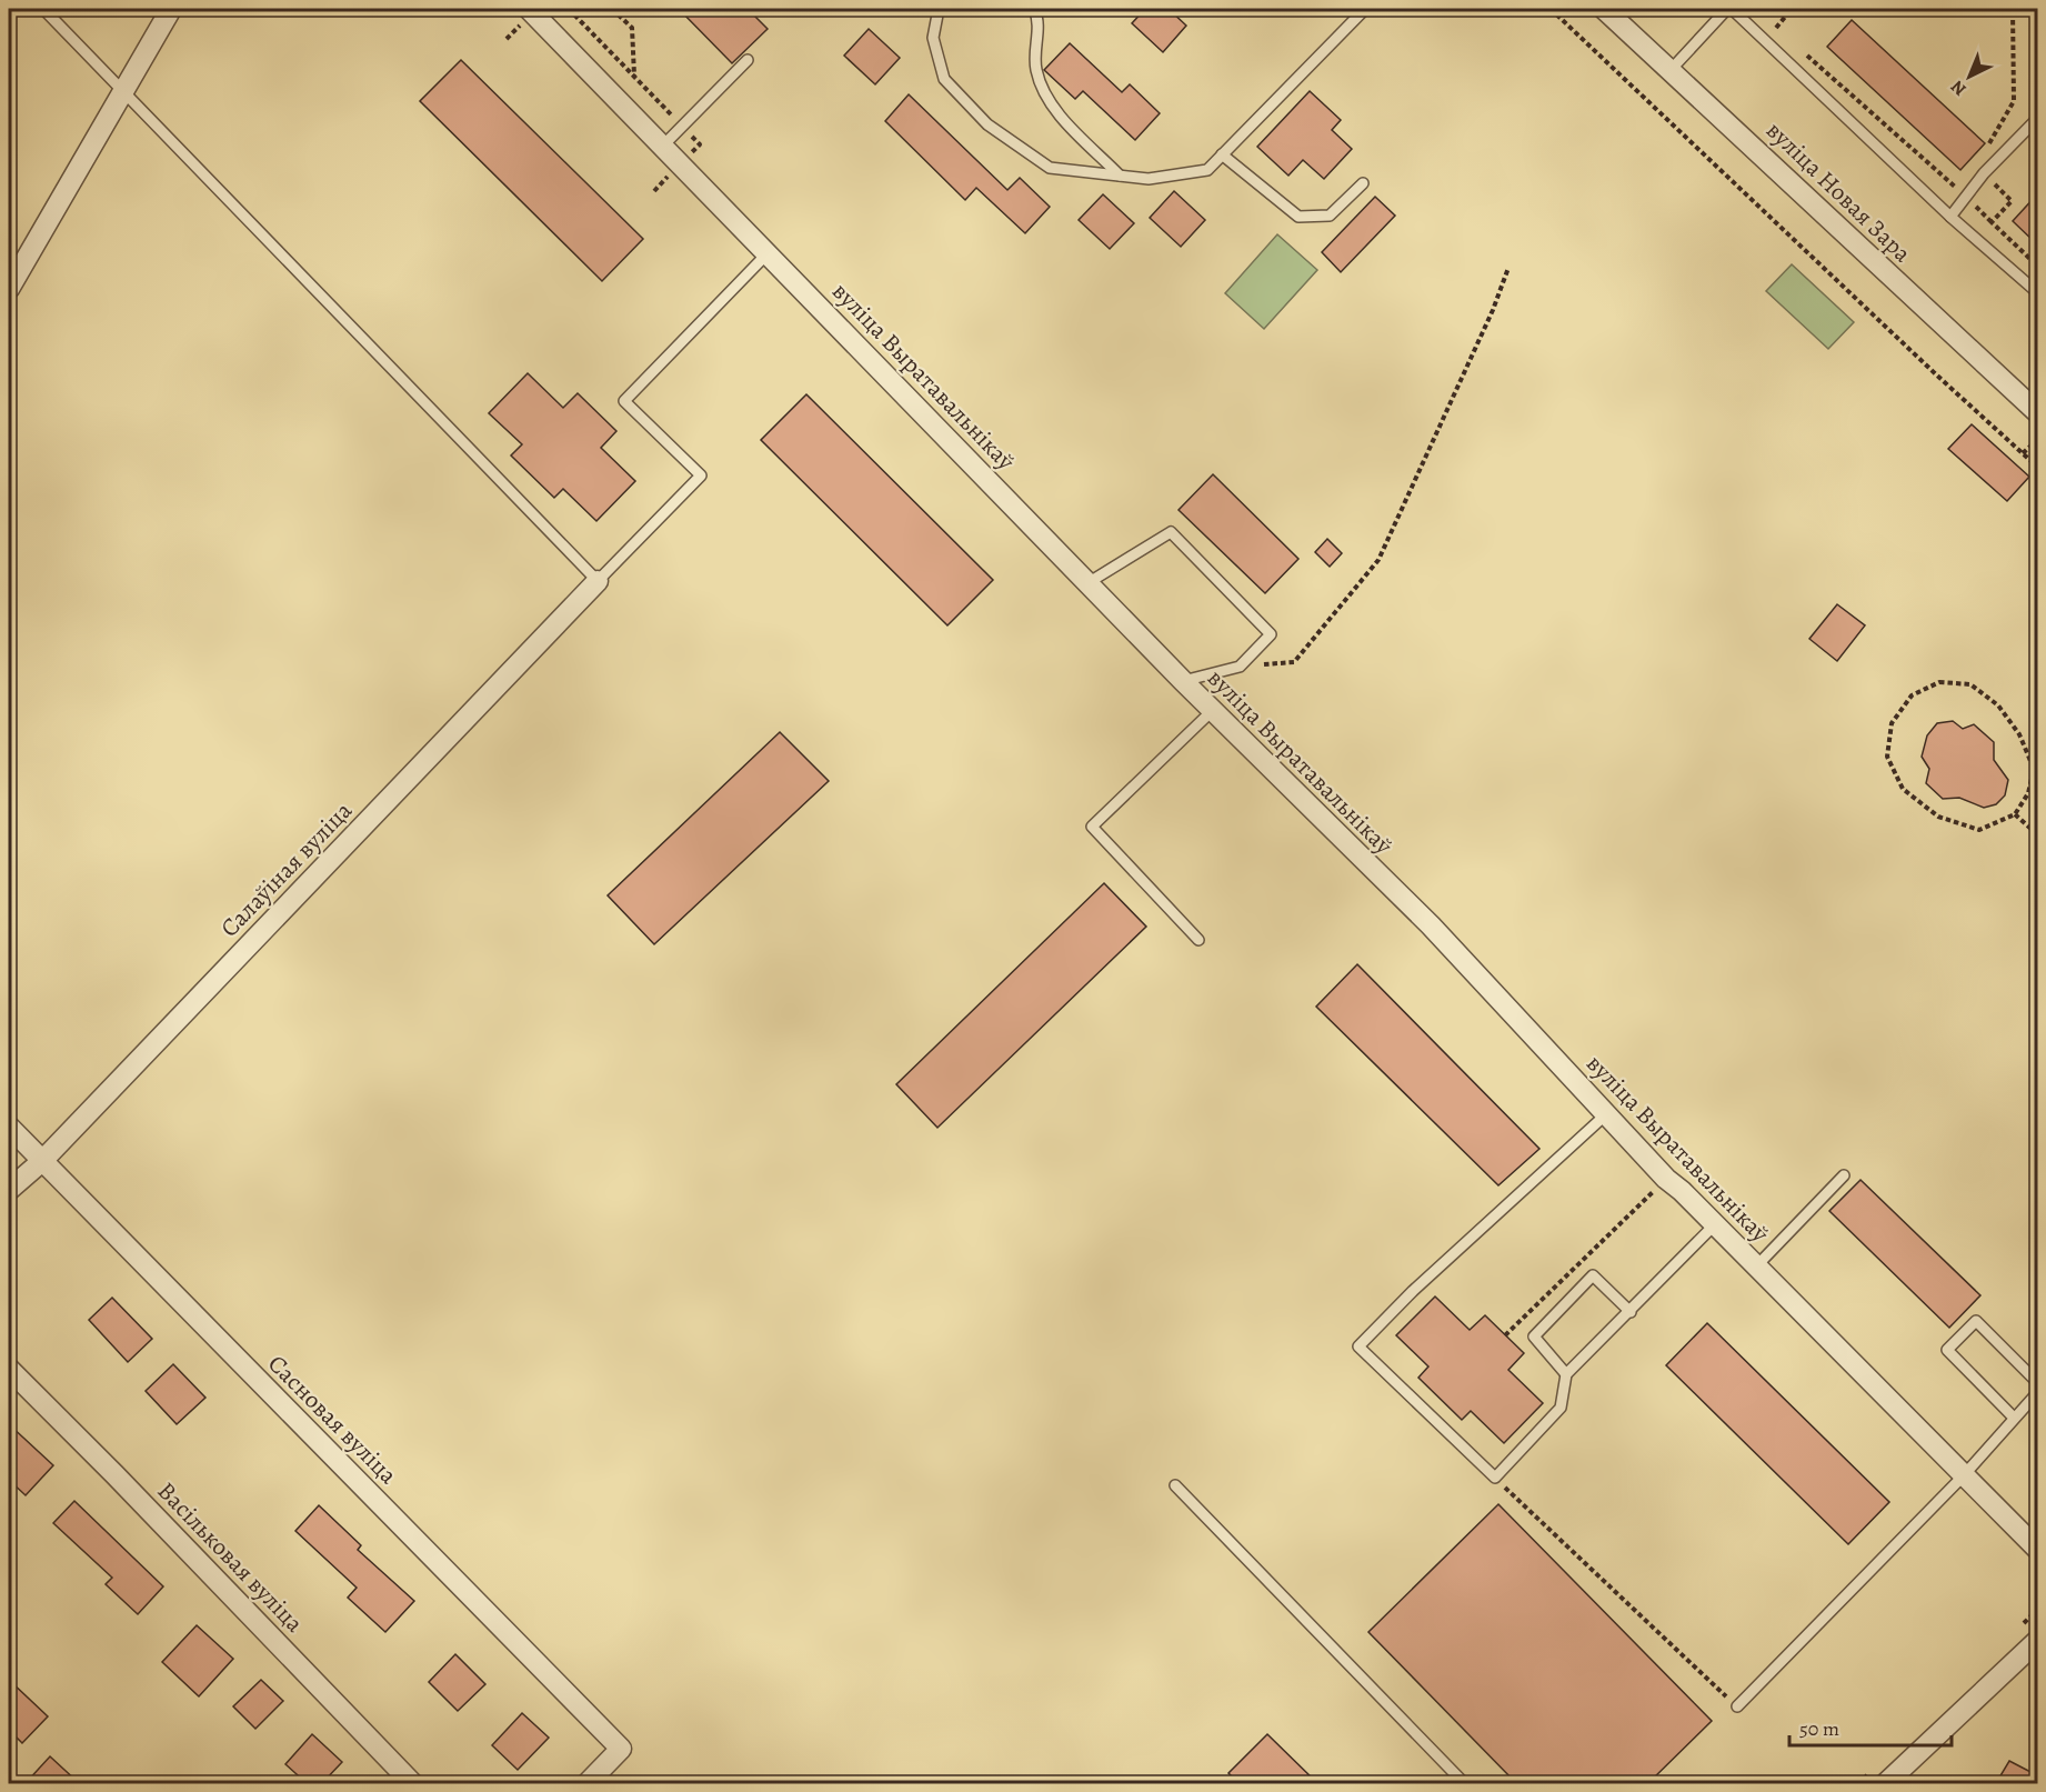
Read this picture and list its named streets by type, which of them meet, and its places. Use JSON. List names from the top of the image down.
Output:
{
  "streets": {
    "street": [
      "вуліца Новая Зара",
      "вуліца Выратавальнікаў",
      "Салаўіная вуліца",
      "Сасновая вуліца",
      "Васільковая вуліца"
    ]
  },
  "crossings": [
    ["Салаўіная вуліца", "Сасновая вуліца"]
  ],
  "scale_bar": "50 m",
  "north": "bottom left"
}
